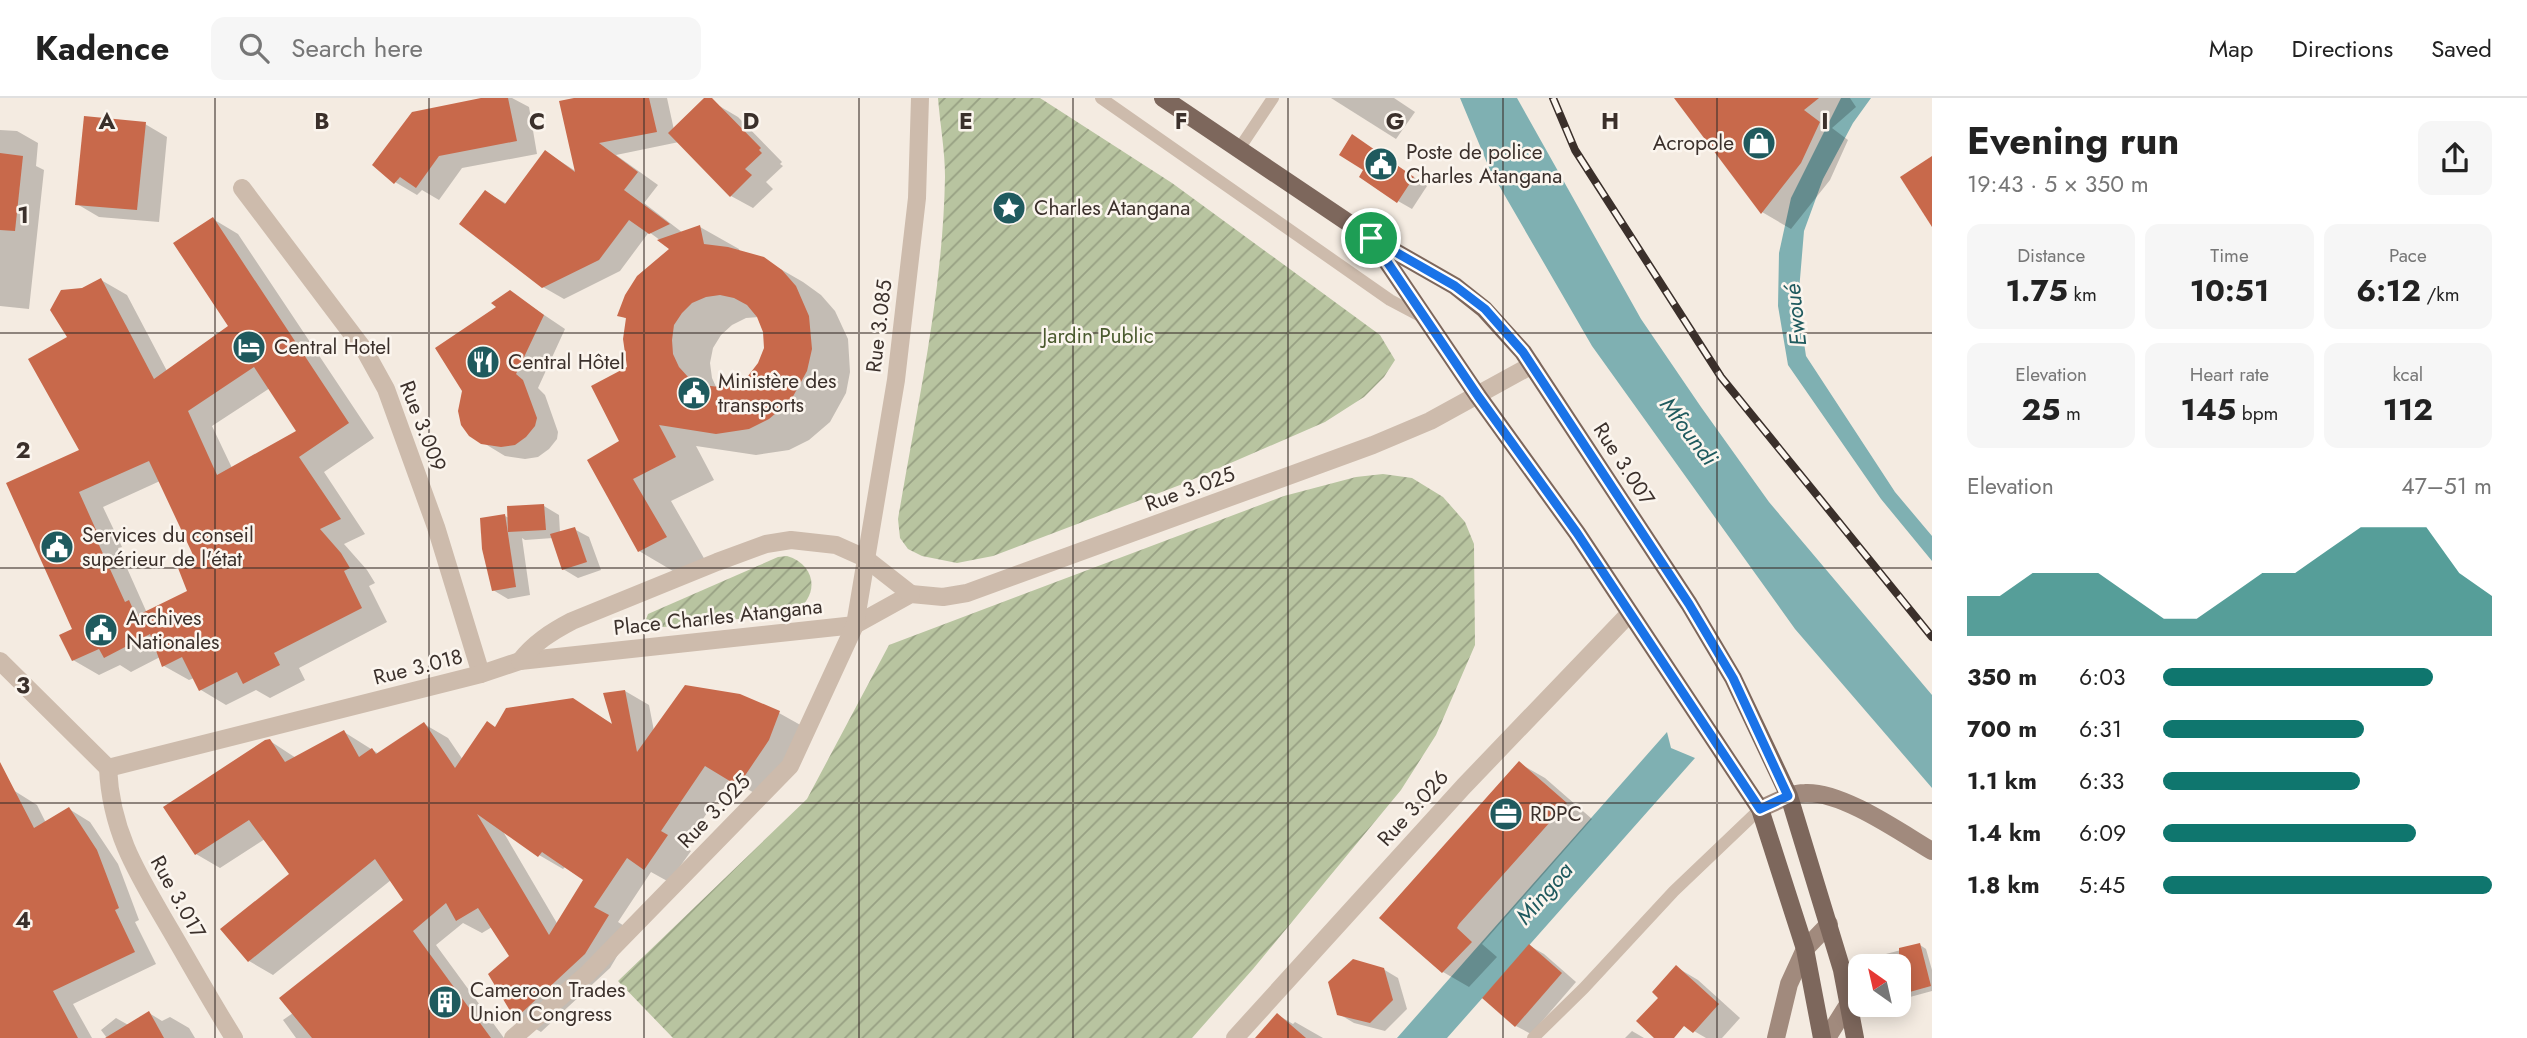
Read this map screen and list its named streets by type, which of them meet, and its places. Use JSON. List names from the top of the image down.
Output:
{
  "streets": {
    "main road": ["Rue 3.007"],
    "street": [
      "Rue 3.085",
      "Rue 3.009",
      "Rue 3.025",
      "Place Charles Atangana",
      "Rue 3.018",
      "Rue 3.026",
      "Rue 3.017"
    ]
  },
  "crossings": [
    ["Rue 3.085", "Rue 3.018"],
    ["Rue 3.009", "Rue 3.018"],
    ["Rue 3.007", "Rue 3.025"],
    ["Rue 3.007", "Rue 3.026"],
    ["Rue 3.025", "Place Charles Atangana"],
    ["Place Charles Atangana", "Rue 3.018"],
    ["Rue 3.018", "Rue 3.017"]
  ],
  "water": ["Ewoué", "Mfoundi", "Mingoa"],
  "parks": ["Jardin Public"],
  "places": {
    "shop": ["Acropole"],
    "public building": [
      "Poste de police Charles Atangana",
      "Ministère des transports",
      "Services du conseil supérieur de l'état",
      "Archives Nationales"
    ],
    "place": ["Charles Atangana"],
    "hotel": ["Central Hotel"],
    "restaurant": ["Central Hôtel"],
    "office": ["RDPC"],
    "building": ["Cameroon Trades Union Congress"]
  },
  "north": "top left",
  "page": {
    "header": "Kadence",
    "search": "Search here",
    "nav": ["Map", "Directions", "Saved"],
    "heading": ["Evening run", "19:43 · 5 × 350 m"],
    "stats": [
      ["Distance", "1.75 km"],
      ["Time", "10:51"],
      ["Pace", "6:12 /km"],
      ["Elevation", "25 m"],
      ["Heart rate", "145 bpm"],
      ["kcal", "112"]
    ],
    "chart": ["Elevation", "47–51 m"],
    "list": [
      {
        "name": "350 m",
        "note": "6:03"
      },
      {
        "name": "700 m",
        "note": "6:31"
      },
      {
        "name": "1.1 km",
        "note": "6:33"
      },
      {
        "name": "1.4 km",
        "note": "6:09"
      },
      {
        "name": "1.8 km",
        "note": "5:45"
      }
    ]
  },
  "grid": {
    "columns": [
      "A",
      "B",
      "C",
      "D",
      "E",
      "F",
      "G",
      "H",
      "I"
    ],
    "rows": [
      "1",
      "2",
      "3",
      "4"
    ]
  }
}
